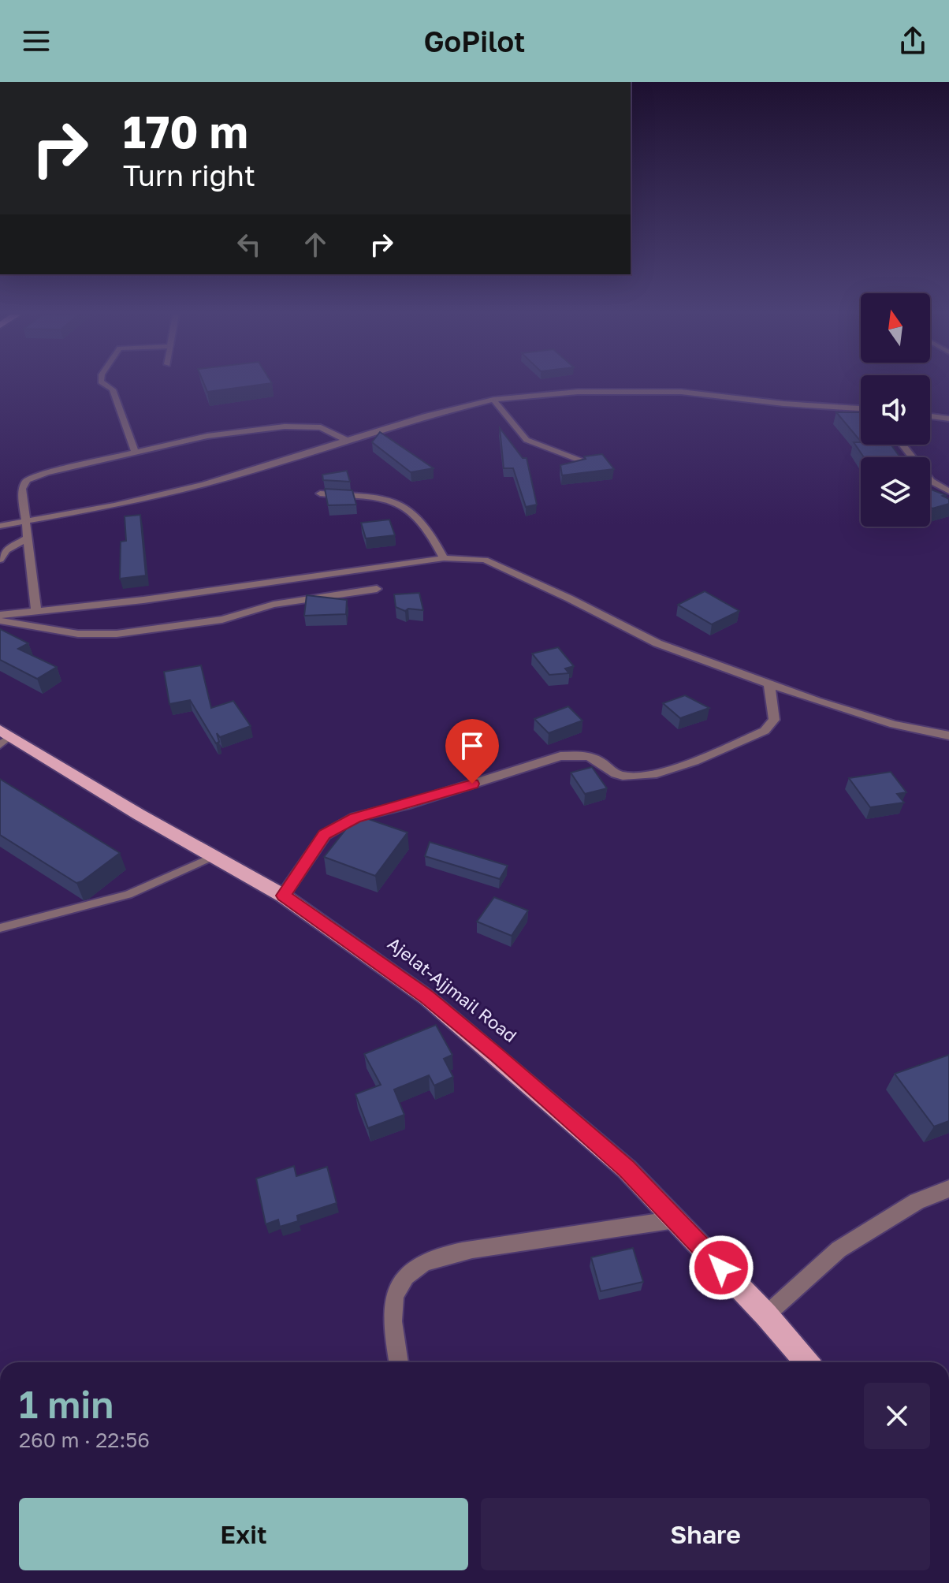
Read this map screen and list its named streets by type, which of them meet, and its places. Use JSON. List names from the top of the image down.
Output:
{
  "streets": {
    "main road": ["Ajelat-Ajjmail Road"]
  },
  "north": "top",
  "page": {
    "header": "GoPilot",
    "turn": ["170 m", "Turn right"],
    "heading": ["1 min", "260 m · 22:56"],
    "buttons": ["Exit", "Share"]
  }
}
